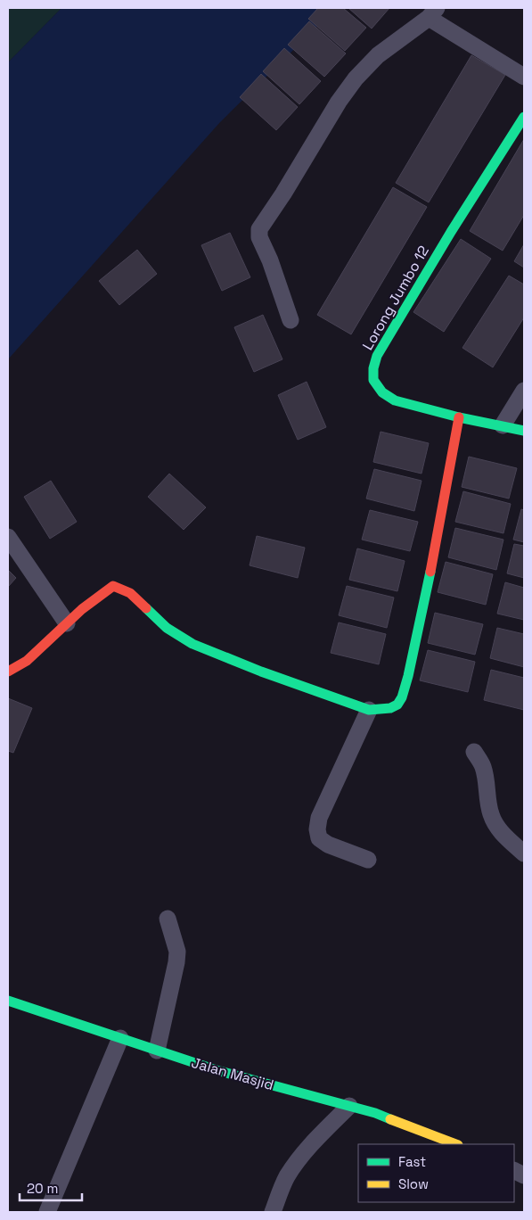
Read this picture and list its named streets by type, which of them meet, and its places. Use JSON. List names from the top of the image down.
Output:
{
  "streets": {
    "street": ["Lorong Jumbo 12", "Jalan Masjid"]
  },
  "legend": ["Fast", "Slow"],
  "scale_bar": "20 m"
}
